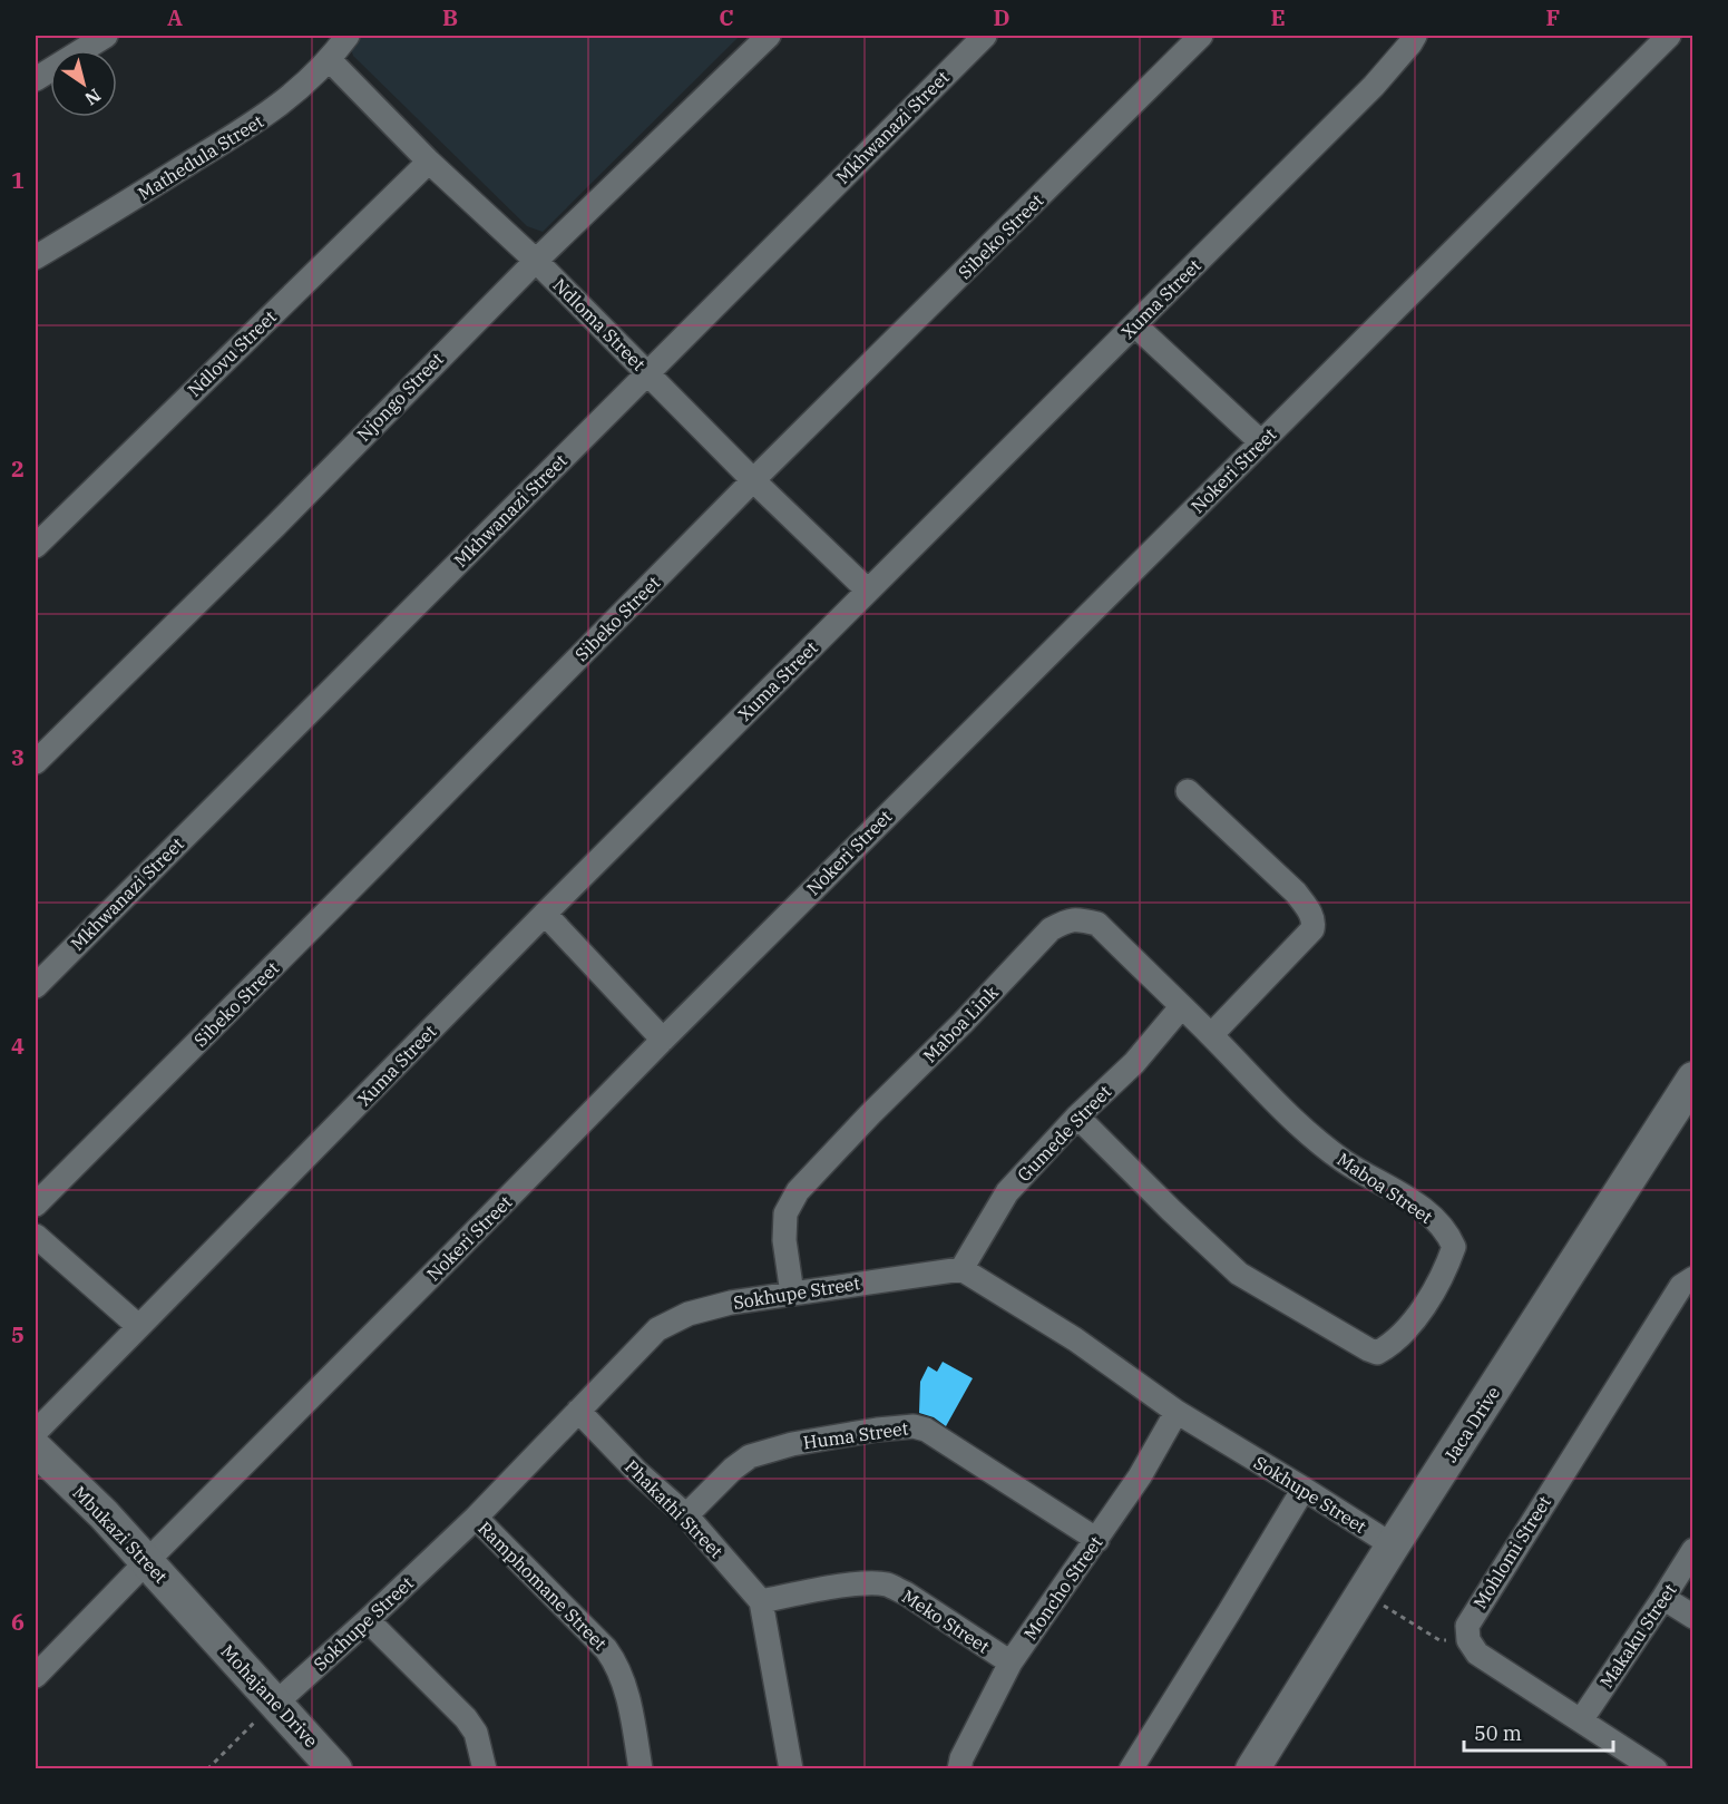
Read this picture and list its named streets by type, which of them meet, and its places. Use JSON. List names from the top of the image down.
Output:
{
  "streets": {
    "street": [
      "Mkhwanazi Street",
      "Mathedula Street",
      "Sibeko Street",
      "Xuma Street",
      "Ndloma Street",
      "Ndlovu Street",
      "Njongo Street",
      "Nokeri Street",
      "Maboa Link",
      "Gumede Street",
      "Maboa Street",
      "Sokhupe Street",
      "Jaca Drive",
      "Huma Street",
      "Phakathi Street",
      "Mbukazi Street",
      "Mohlomi Street",
      "Ramphomane Street",
      "Moncho Street",
      "Meko Street",
      "Makaku Street",
      "Mohajane Drive"
    ]
  },
  "crossings": [
    ["Mkhwanazi Street", "Ndloma Street"],
    ["Mathedula Street", "Ndloma Street"],
    ["Sibeko Street", "Ndloma Street"],
    ["Xuma Street", "Ndloma Street"],
    ["Ndloma Street", "Ndlovu Street"],
    ["Ndloma Street", "Njongo Street"],
    ["Nokeri Street", "Mbukazi Street"],
    ["Maboa Link", "Gumede Street"],
    ["Maboa Link", "Maboa Street"],
    ["Maboa Link", "Sokhupe Street"],
    ["Gumede Street", "Maboa Street"],
    ["Gumede Street", "Sokhupe Street"],
    ["Sokhupe Street", "Jaca Drive"],
    ["Sokhupe Street", "Phakathi Street"],
    ["Sokhupe Street", "Ramphomane Street"],
    ["Sokhupe Street", "Moncho Street"],
    ["Sokhupe Street", "Mohajane Drive"],
    ["Huma Street", "Phakathi Street"],
    ["Huma Street", "Moncho Street"],
    ["Phakathi Street", "Meko Street"],
    ["Mbukazi Street", "Mohajane Drive"],
    ["Moncho Street", "Meko Street"]
  ],
  "scale_bar": "50 m",
  "north": "bottom right",
  "grid": {
    "columns": [
      "A",
      "B",
      "C",
      "D",
      "E",
      "F"
    ],
    "rows": [
      "1",
      "2",
      "3",
      "4",
      "5",
      "6"
    ]
  }
}
